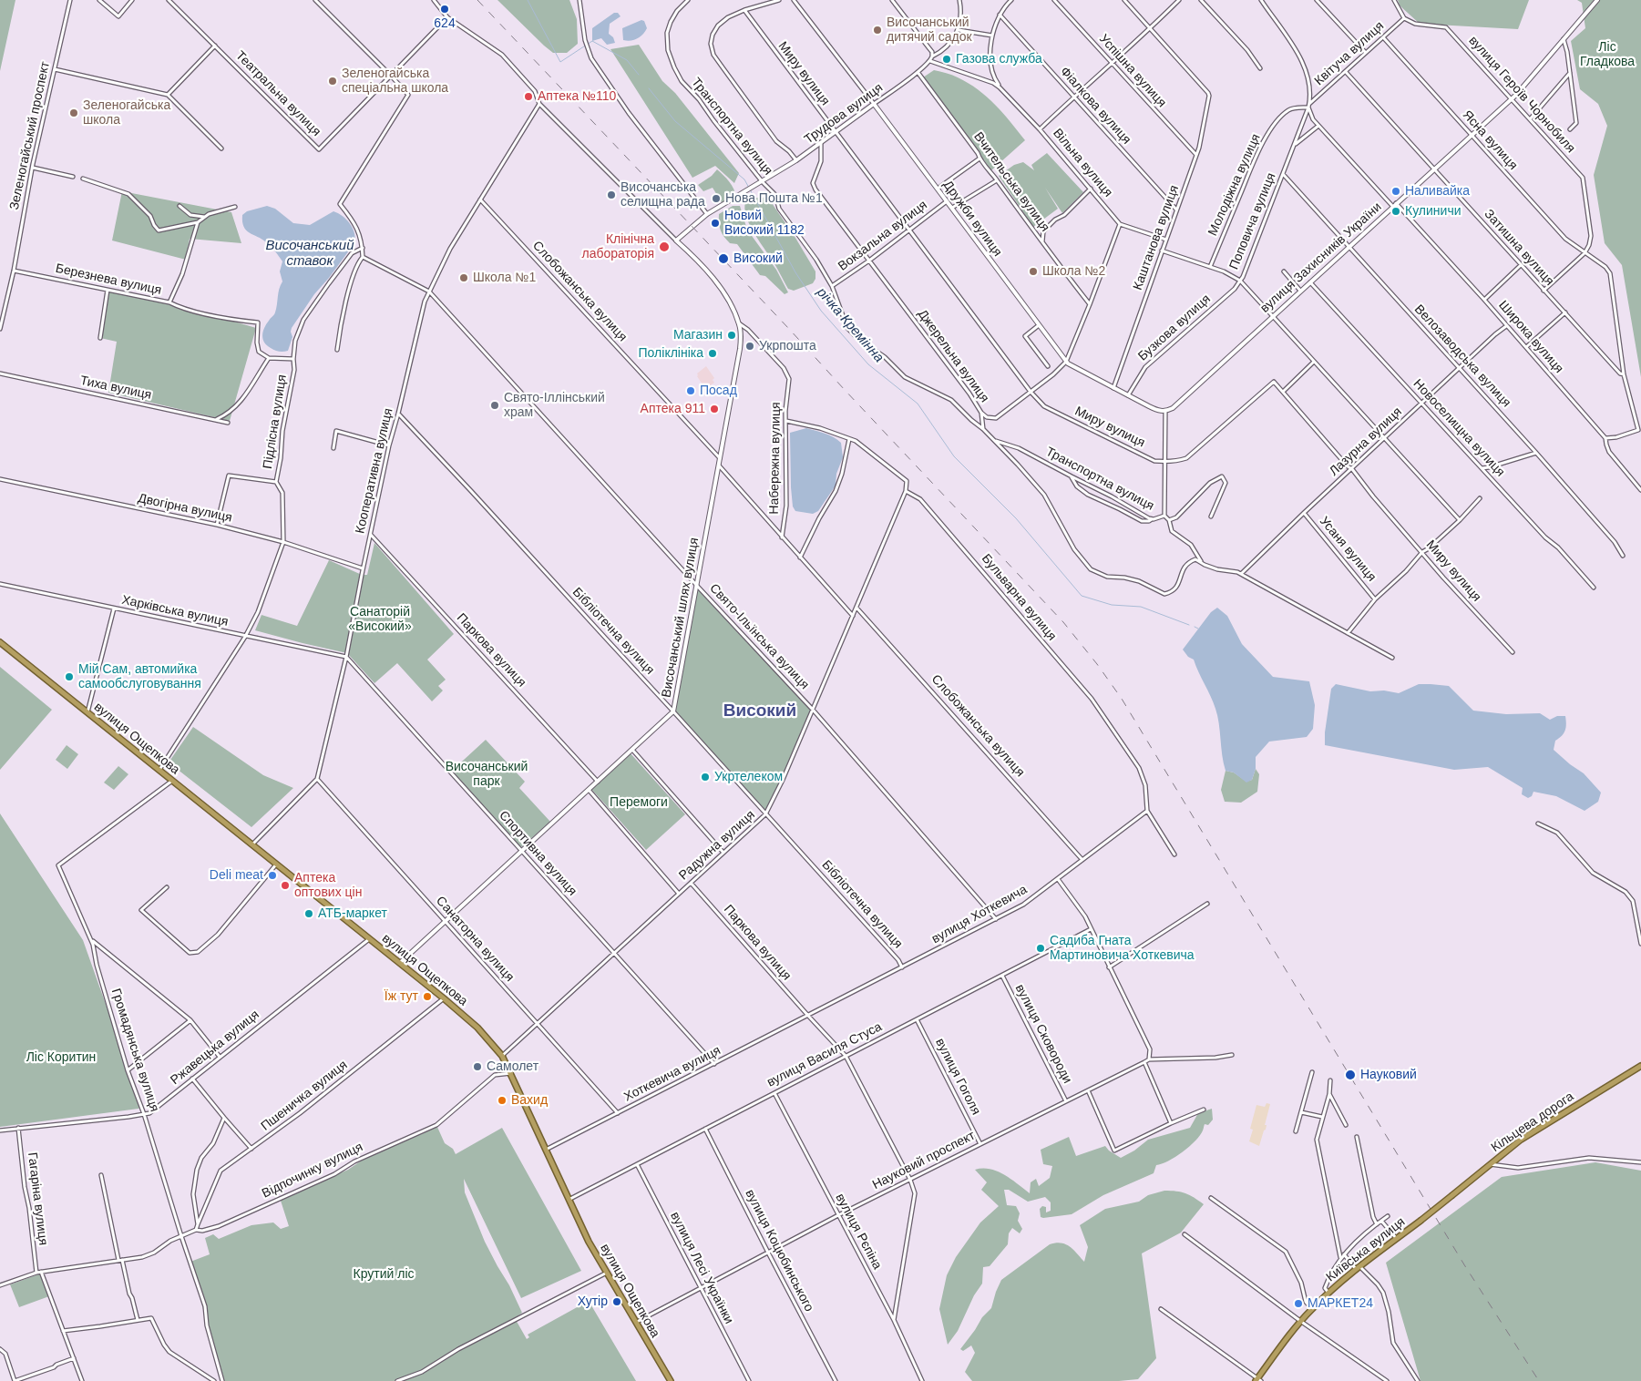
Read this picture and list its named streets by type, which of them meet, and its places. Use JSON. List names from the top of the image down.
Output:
{
  "streets": {
    "highway": ["вулиця Ощепкова", "Кільцева дорога", "Київська вулиця"],
    "street": [
      "Квітуча вулиця",
      "Успішна вулиця",
      "Миру вулиця",
      "Театральна вулиця",
      "вулиця Героїв Чорнобиля",
      "Фіалкова вулиця",
      "Трудова вулиця",
      "Транспортна вулиця",
      "Зеленогайський проспект",
      "Ясна вулиця",
      "Вільна вулиця",
      "Вчительська вулиця",
      "Молодіжна вулиця",
      "Дружби вулиця",
      "Поповича вулиця",
      "Вокзальна вулиця",
      "Каштанова вулиця",
      "Затишна вулиця",
      "вулиця Захисників України",
      "Березнева вулиця",
      "Слобожанська вулиця",
      "Бузкова вулиця",
      "Широка вулиця",
      "Джерельна вулиця",
      "Велозаводська вулиця",
      "Тиха вулиця",
      "Підлісна вулиця",
      "Новоселищна вулиця",
      "Лазурна вулиця",
      "Набережна вулиця",
      "Кооперативна вулиця",
      "Двогірна вулиця",
      "Усаня вулиця",
      "Бульварна вулиця",
      "Харківська вулиця",
      "Височанський шлях вулиця",
      "Бібліотечна вулиця",
      "Свято-Ільїнська вулиця",
      "Паркова вулиця",
      "Радужна вулиця",
      "Спортивна вулиця",
      "вулиця Хоткевича",
      "Санаторна вулиця",
      "вулиця Сковороди",
      "Ржавецька вулиця",
      "Громадянська вулиця",
      "вулиця Василя Стуса",
      "Хоткевича вулиця",
      "вулиця Гоголя",
      "Пшеничка вулиця",
      "Науковий проспект",
      "Відпочинку вулиця",
      "Гагаріна вулиця",
      "вулиця Рєпіна",
      "вулиця Коцюбинського",
      "вулиця Лесі Українки"
    ]
  },
  "crossings": [
    ["Квітуча вулиця", "вулиця Героїв Чорнобиля"],
    ["Квітуча вулиця", "Ясна вулиця"],
    ["Квітуча вулиця", "Поповича вулиця"],
    ["Квітуча вулиця", "Затишна вулиця"],
    ["Успішна вулиця", "Каштанова вулиця"],
    ["Миру вулиця", "Трудова вулиця"],
    ["Миру вулиця", "Вокзальна вулиця"],
    ["Миру вулиця", "Лазурна вулиця"],
    ["вулиця Героїв Чорнобиля", "Ясна вулиця"],
    ["вулиця Героїв Чорнобиля", "вулиця Захисників України"],
    ["Фіалкова вулиця", "Каштанова вулиця"],
    ["Трудова вулиця", "Транспортна вулиця"],
    ["Трудова вулиця", "Вільна вулиця"],
    ["Трудова вулиця", "Вчительська вулиця"],
    ["Трудова вулиця", "Дружби вулиця"],
    ["Трудова вулиця", "Джерельна вулиця"],
    ["Транспортна вулиця", "Вокзальна вулиця"],
    ["Транспортна вулиця", "Джерельна вулиця"],
    ["Зеленогайський проспект", "Березнева вулиця"],
    ["Ясна вулиця", "Затишна вулиця"],
    ["Ясна вулиця", "вулиця Захисників України"],
    ["Ясна вулиця", "Широка вулиця"],
    ["Молодіжна вулиця", "Поповича вулиця"],
    ["Молодіжна вулиця", "Широка вулиця"],
    ["Дружби вулиця", "Вокзальна вулиця"],
    ["Дружби вулиця", "Каштанова вулиця"],
    ["Дружби вулиця", "вулиця Захисників України"],
    ["Дружби вулиця", "Бузкова вулиця"],
    ["Поповича вулиця", "вулиця Захисників України"],
    ["Поповича вулиця", "Бузкова вулиця"],
    ["Поповича вулиця", "Широка вулиця"],
    ["Поповича вулиця", "Велозаводська вулиця"],
    ["Поповича вулиця", "Лазурна вулиця"],
    ["Вокзальна вулиця", "Джерельна вулиця"],
    ["Затишна вулиця", "вулиця Захисників України"],
    ["вулиця Захисників України", "Широка вулиця"],
    ["вулиця Захисників України", "Велозаводська вулиця"],
    ["вулиця Захисників України", "Новоселищна вулиця"],
    ["Слобожанська вулиця", "Кооперативна вулиця"],
    ["Слобожанська вулиця", "Височанський шлях вулиця"],
    ["Слобожанська вулиця", "Радужна вулиця"],
    ["Слобожанська вулиця", "вулиця Хоткевича"],
    ["Широка вулиця", "Лазурна вулиця"],
    ["Велозаводська вулиця", "Лазурна вулиця"],
    ["Підлісна вулиця", "Двогірна вулиця"],
    ["Підлісна вулиця", "Харківська вулиця"],
    ["Підлісна вулиця", "вулиця Ощепкова"],
    ["Новоселищна вулиця", "Лазурна вулиця"],
    ["Лазурна вулиця", "Усаня вулиця"],
    ["Набережна вулиця", "Бульварна вулиця"],
    ["Набережна вулиця", "Височанський шлях вулиця"],
    ["Кооперативна вулиця", "Двогірна вулиця"],
    ["Кооперативна вулиця", "Харківська вулиця"],
    ["Кооперативна вулиця", "Бібліотечна вулиця"],
    ["Кооперативна вулиця", "Свято-Ільїнська вулиця"],
    ["Кооперативна вулиця", "Паркова вулиця"],
    ["Кооперативна вулиця", "Спортивна вулиця"],
    ["Кооперативна вулиця", "Санаторна вулиця"],
    ["Бульварна вулиця", "Радужна вулиця"],
    ["Бульварна вулиця", "вулиця Хоткевича"],
    ["Харківська вулиця", "Спортивна вулиця"],
    ["Височанський шлях вулиця", "Бібліотечна вулиця"],
    ["Височанський шлях вулиця", "Свято-Ільїнська вулиця"],
    ["Височанський шлях вулиця", "Паркова вулиця"],
    ["Височанський шлях вулиця", "вулиця Ощепкова"],
    ["Височанський шлях вулиця", "Спортивна вулиця"],
    ["Височанський шлях вулиця", "Санаторна вулиця"],
    ["Бібліотечна вулиця", "Радужна вулиця"],
    ["Бібліотечна вулиця", "вулиця Хоткевича"],
    ["Свято-Ільїнська вулиця", "Радужна вулиця"],
    ["Свято-Ільїнська вулиця", "вулиця Хоткевича"],
    ["Паркова вулиця", "Радужна вулиця"],
    ["Паркова вулиця", "вулиця Хоткевича"],
    ["Паркова вулиця", "вулиця Василя Стуса"],
    ["Паркова вулиця", "Хоткевича вулиця"],
    ["Паркова вулиця", "Науковий проспект"],
    ["Паркова вулиця", "вулиця Рєпіна"],
    ["вулиця Ощепкова", "Радужна вулиця"],
    ["вулиця Ощепкова", "Ржавецька вулиця"],
    ["вулиця Ощепкова", "Громадянська вулиця"],
    ["вулиця Ощепкова", "вулиця Василя Стуса"],
    ["вулиця Ощепкова", "Хоткевича вулиця"],
    ["вулиця Ощепкова", "Пшеничка вулиця"],
    ["вулиця Ощепкова", "Науковий проспект"],
    ["вулиця Ощепкова", "Відпочинку вулиця"],
    ["Радужна вулиця", "Спортивна вулиця"],
    ["Радужна вулиця", "Санаторна вулиця"],
    ["Спортивна вулиця", "Хоткевича вулиця"],
    ["вулиця Хоткевича", "Хоткевича вулиця"],
    ["Санаторна вулиця", "Хоткевича вулиця"],
    ["вулиця Сковороди", "вулиця Василя Стуса"],
    ["вулиця Сковороди", "Науковий проспект"],
    ["Ржавецька вулиця", "Громадянська вулиця"],
    ["Ржавецька вулиця", "Гагаріна вулиця"],
    ["вулиця Василя Стуса", "вулиця Гоголя"],
    ["вулиця Василя Стуса", "вулиця Рєпіна"],
    ["вулиця Василя Стуса", "вулиця Коцюбинського"],
    ["вулиця Василя Стуса", "вулиця Лесі Українки"],
    ["вулиця Гоголя", "Науковий проспект"],
    ["Пшеничка вулиця", "Відпочинку вулиця"],
    ["Кільцева дорога", "Київська вулиця"],
    ["Науковий проспект", "вулиця Рєпіна"],
    ["Науковий проспект", "вулиця Коцюбинського"],
    ["Науковий проспект", "вулиця Лесі Українки"]
  ],
  "districts": ["Високий"],
  "water": ["Височанський ставок", "річка Кремінна"],
  "parks": [
    "Ліс Гладкова",
    "Санаторій «Високий»",
    "Височанський парк",
    "Перемоги",
    "Ліс Коритин",
    "Крутий ліс"
  ],
  "places": [
    "624",
    "Височанський дитячий садок",
    "Газова служба",
    "Зеленогайська спеціальна школа",
    "Аптека №110",
    "Зеленогайська школа",
    "Наливайка",
    "Височанська селищна рада",
    "Нова Пошта №1",
    "Кулиничи",
    "Новий Високий 1182",
    "Клінічна лабораторія",
    "Високий",
    "Школа №2",
    "Школа №1",
    "Магазин",
    "Укрпошта",
    "Поліклініка",
    "Посад",
    "Свято-Іллінський храм",
    "Аптека 911",
    "Мій Сам, автомийка самообслуговування",
    "Укртелеком",
    "Deli meat",
    "Аптека оптових цін",
    "АТБ-маркет",
    "Садиба Гната Мартиновича Хоткевича",
    "Їж тут",
    "Самолет",
    "Науковий",
    "Вахид",
    "Хутір",
    "МАРКЕТ24"
  ]
}
